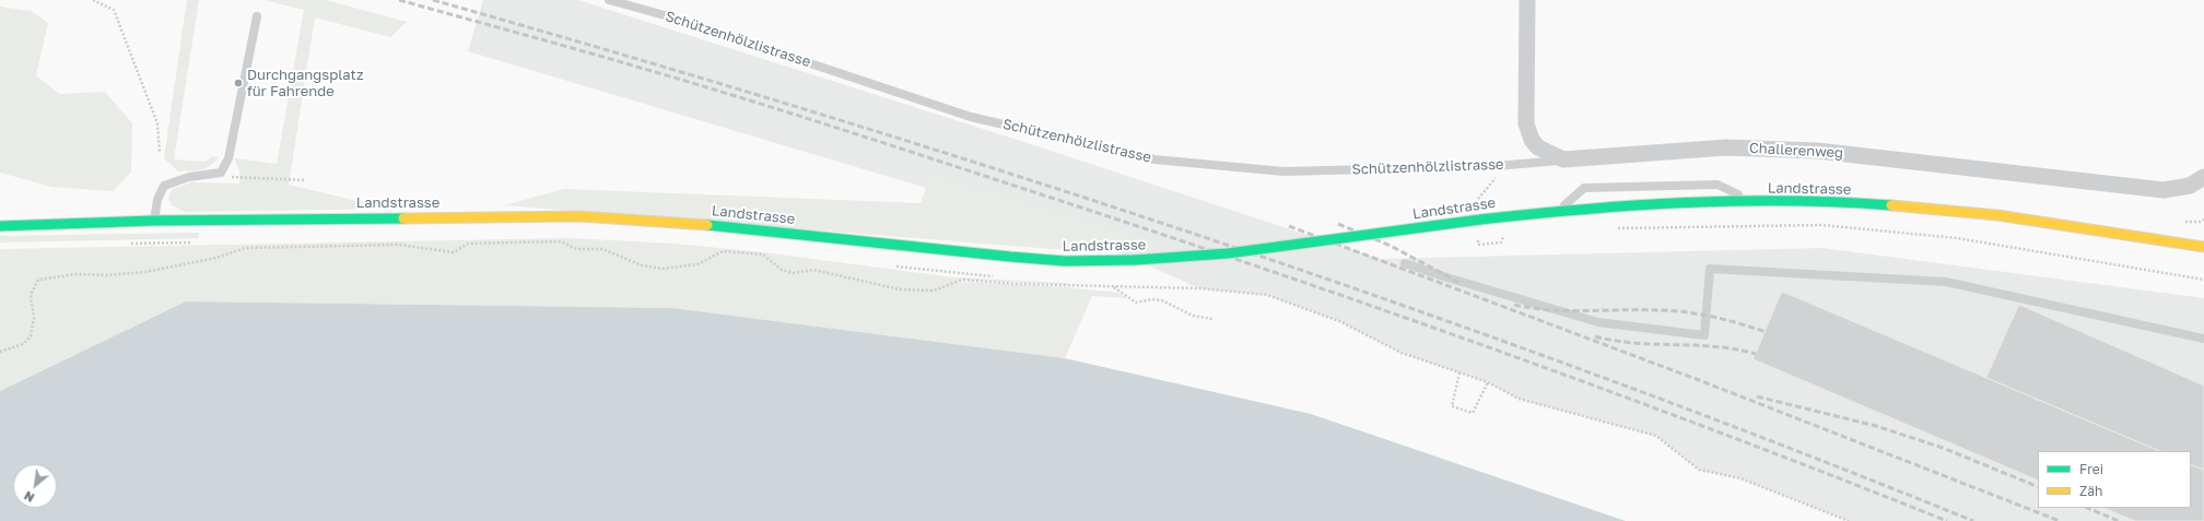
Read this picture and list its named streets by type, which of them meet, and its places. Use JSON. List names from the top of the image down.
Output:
{
  "streets": {
    "main road": ["Landstrasse"],
    "street": ["Challerenweg"],
    "lane": ["Schützenhölzlistrasse"]
  },
  "crossings": [
    ["Schützenhölzlistrasse", "Challerenweg"]
  ],
  "places": ["Durchgangsplatz für Fahrende"],
  "legend": ["Frei", "Zäh"],
  "north": "bottom left"
}
